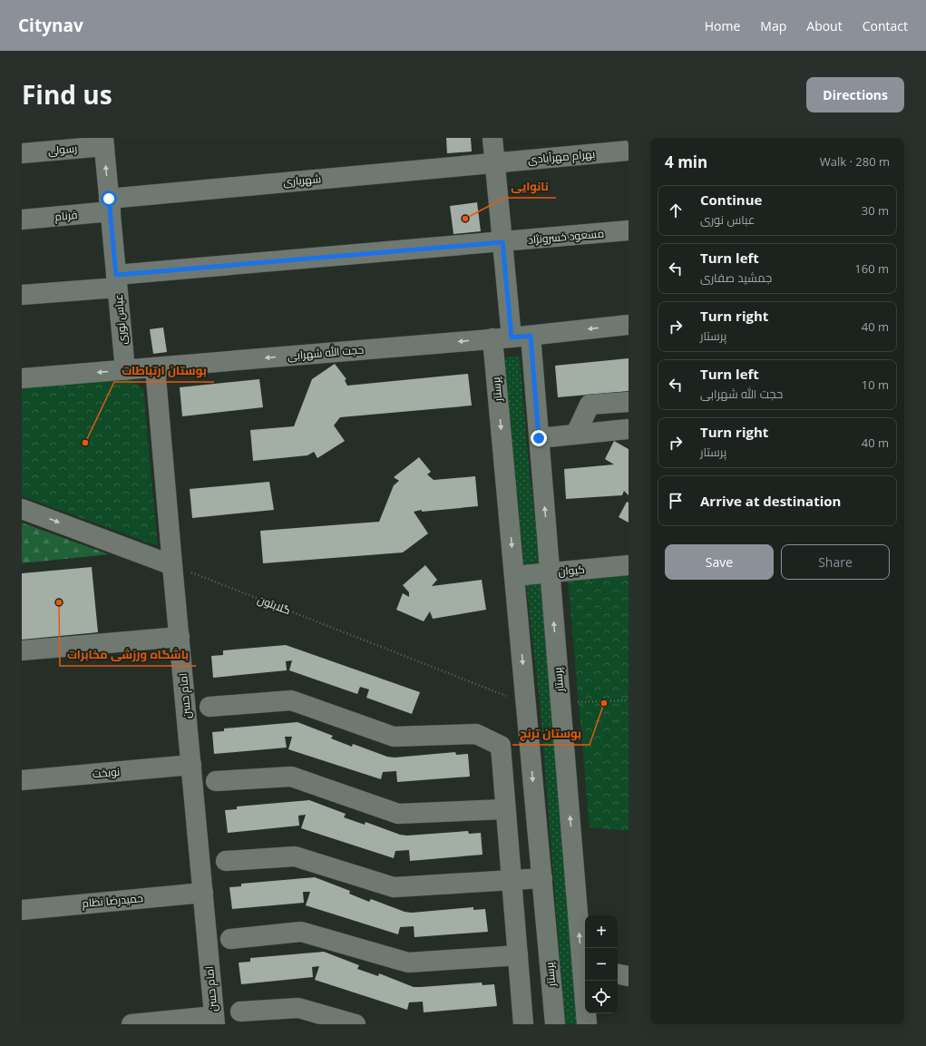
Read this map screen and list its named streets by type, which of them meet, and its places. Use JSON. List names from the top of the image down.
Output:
{
  "streets": {
    "street": [
      "رسولى",
      "بهرام مهرآبادی",
      "شهریاری",
      "فرنام",
      "مسعود خسرونژاد",
      "عباس نوری",
      "حجت الله شهرابی",
      "پرستار",
      "کیوان",
      "امام حسن",
      "نوبخت",
      "حمیدرضا نظام"
    ],
    "path": ["گلابتون"]
  },
  "crossings": [
    ["رسولى", "عباس نوری"],
    ["بهرام مهرآبادی", "شهریاری"],
    ["بهرام مهرآبادی", "پرستار"],
    ["شهریاری", "فرنام"],
    ["شهریاری", "عباس نوری"],
    ["شهریاری", "پرستار"],
    ["فرنام", "عباس نوری"],
    ["مسعود خسرونژاد", "عباس نوری"],
    ["مسعود خسرونژاد", "پرستار"],
    ["عباس نوری", "حجت الله شهرابی"],
    ["حجت الله شهرابی", "پرستار"],
    ["حجت الله شهرابی", "امام حسن"],
    ["پرستار", "کیوان"],
    ["پرستار", "گلابتون"],
    ["گلابتون", "امام حسن"],
    ["امام حسن", "نوبخت"],
    ["امام حسن", "حمیدرضا نظام"]
  ],
  "places": [
    "نانوایی",
    "بوستان ارتباطات",
    "باشگاه ورزشی مخابرات",
    "بوستان ترنج"
  ],
  "page": {
    "header": "Citynav",
    "nav": [
      "Home",
      "Map",
      "About",
      "Contact"
    ],
    "title": "Find us",
    "buttons": [
      "Directions",
      ["Save", "Share"]
    ],
    "heading": ["4 min", "Walk · 280 m"],
    "list": [
      ["Continue", "عباس نوری", "30 m"],
      ["Turn left", "جمشید صفاری", "160 m"],
      ["Turn right", "پرستار", "40 m"],
      ["Turn left", "حجت الله شهرابی", "10 m"],
      ["Turn right", "پرستار", "40 m"],
      "Arrive at destination"
    ],
    "map_buttons": ["+", "−"]
  }
}
